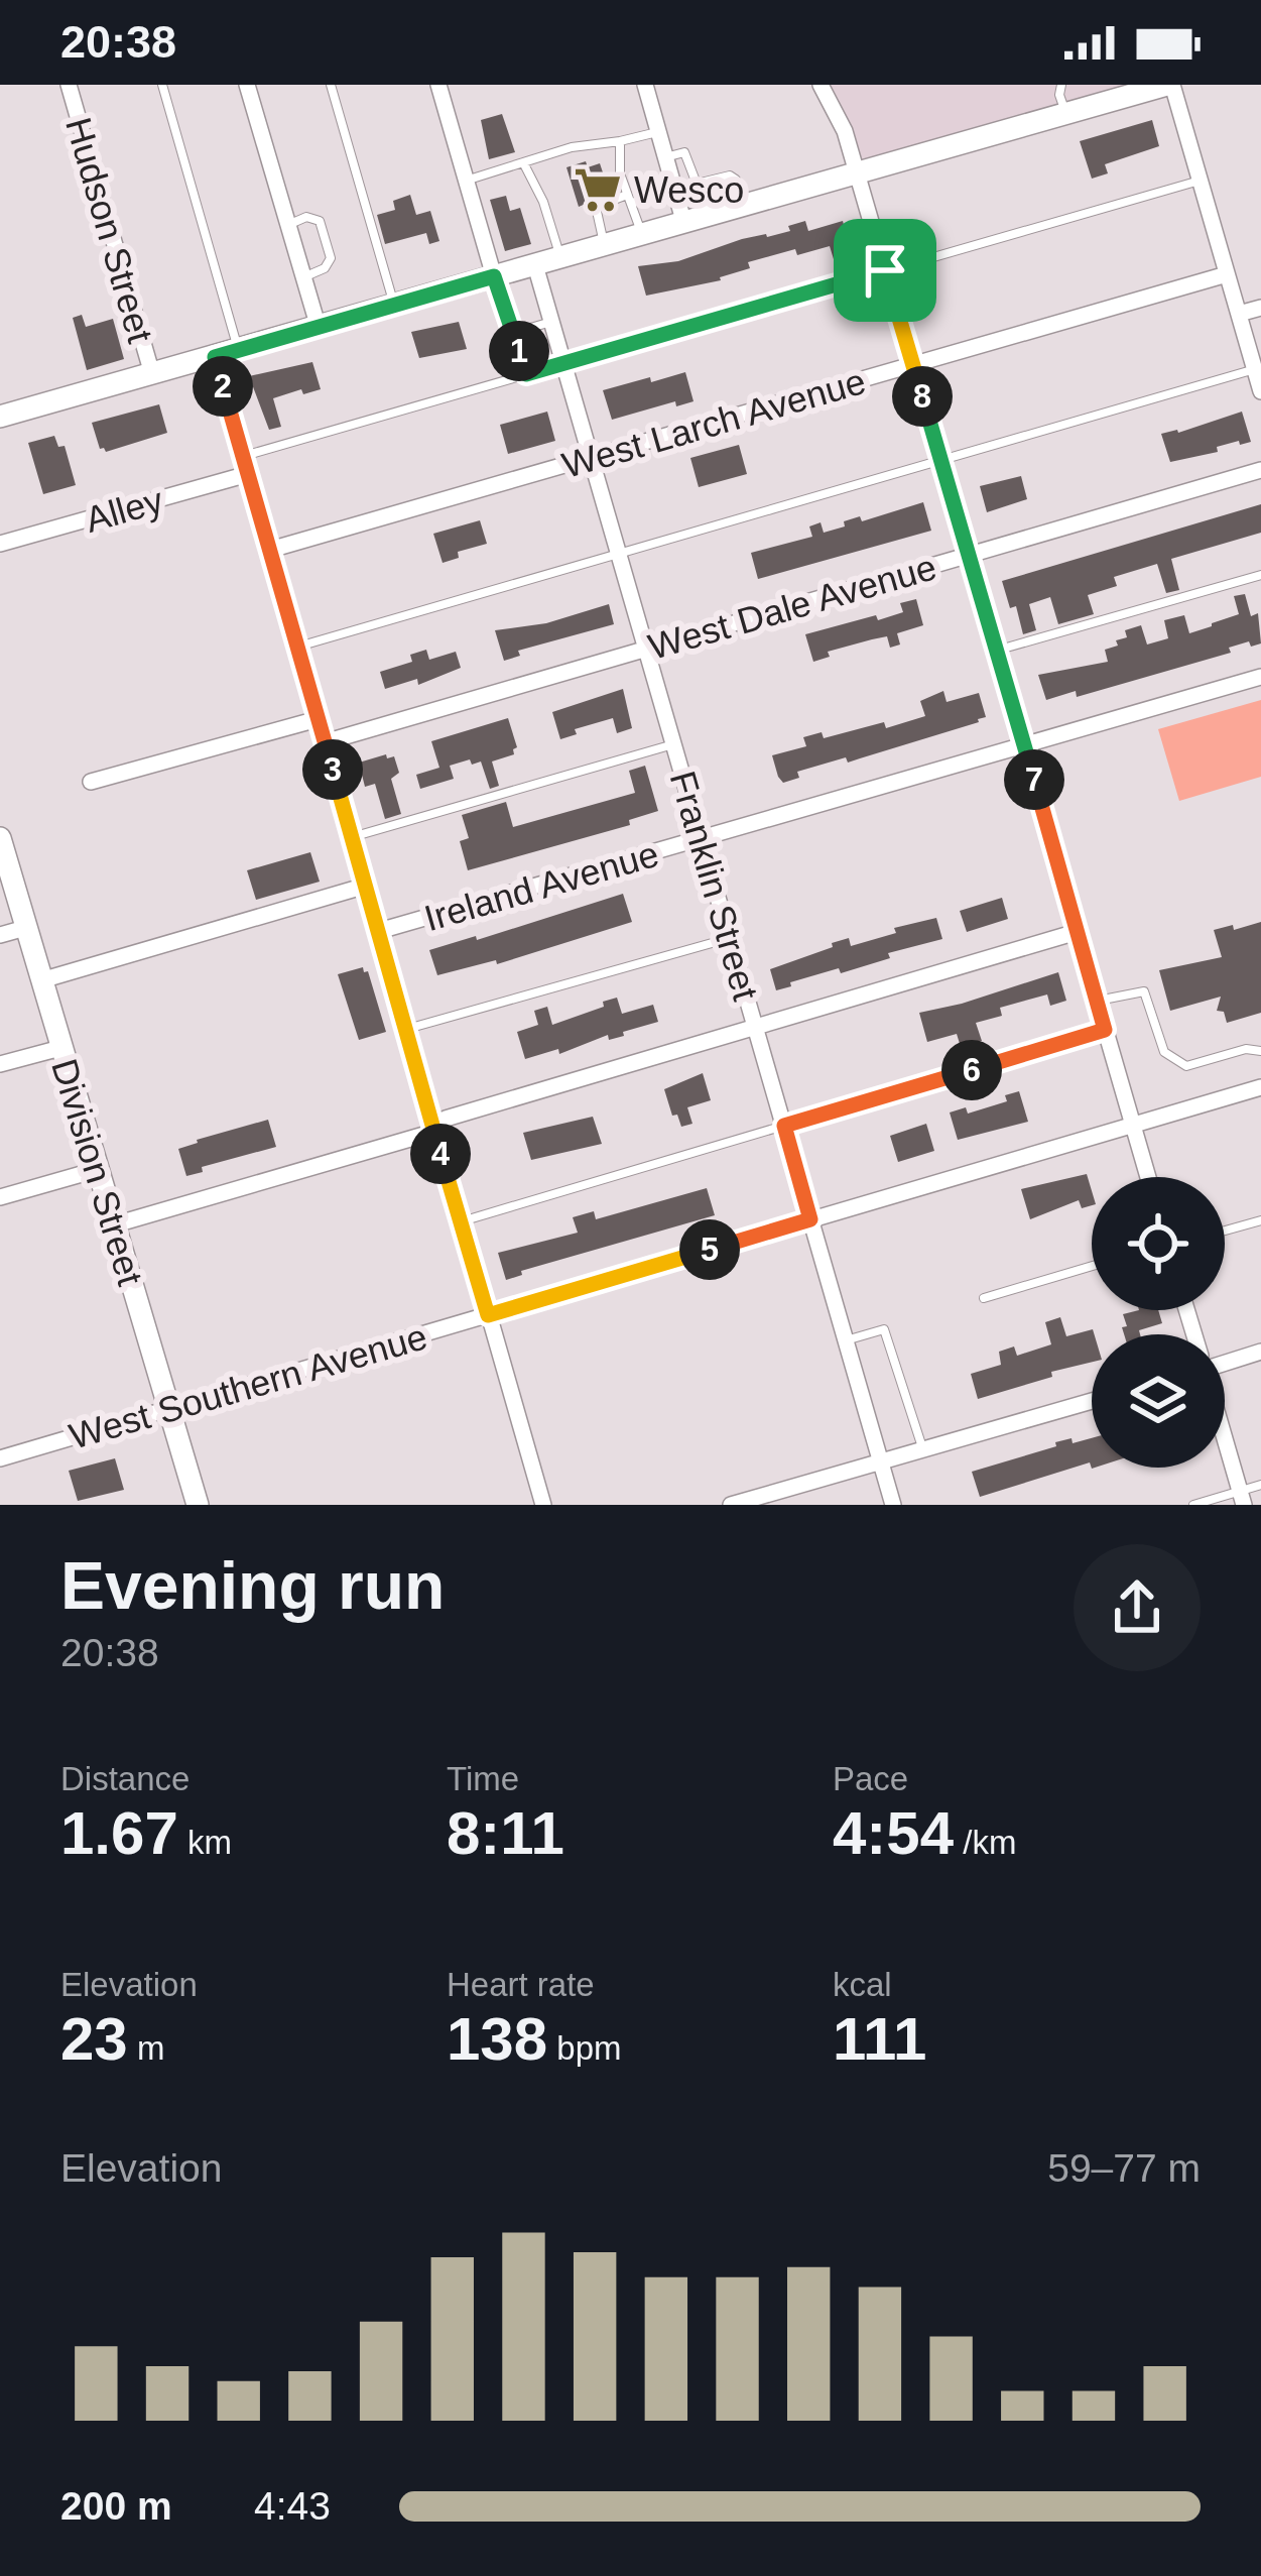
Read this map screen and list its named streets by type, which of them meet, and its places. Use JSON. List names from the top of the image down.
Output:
{
  "streets": {
    "main road": ["Division Street"],
    "street": [
      "Hudson Street",
      "West Larch Avenue",
      "Alley",
      "West Dale Avenue",
      "Ireland Avenue",
      "Franklin Street",
      "West Southern Avenue"
    ]
  },
  "crossings": [
    ["West Larch Avenue", "Franklin Street"],
    ["West Dale Avenue", "Franklin Street"],
    ["Ireland Avenue", "Franklin Street"],
    ["Ireland Avenue", "Division Street"],
    ["Franklin Street", "West Southern Avenue"],
    ["Division Street", "West Southern Avenue"]
  ],
  "places": {
    "supermarket": ["Wesco"]
  },
  "page": {
    "status": "20:38",
    "pins": [
      "1",
      "2",
      "8",
      "3",
      "7",
      "6",
      "4",
      "5"
    ],
    "heading": ["Evening run", "20:38"],
    "stats": [
      ["Distance", "1.67 km"],
      ["Time", "8:11"],
      ["Pace", "4:54 /km"],
      ["Elevation", "23 m"],
      ["Heart rate", "138 bpm"],
      ["kcal", "111"]
    ],
    "chart": ["Elevation", "59–77 m"],
    "list": [
      {
        "name": "200 m",
        "note": "4:43"
      }
    ]
  }
}
